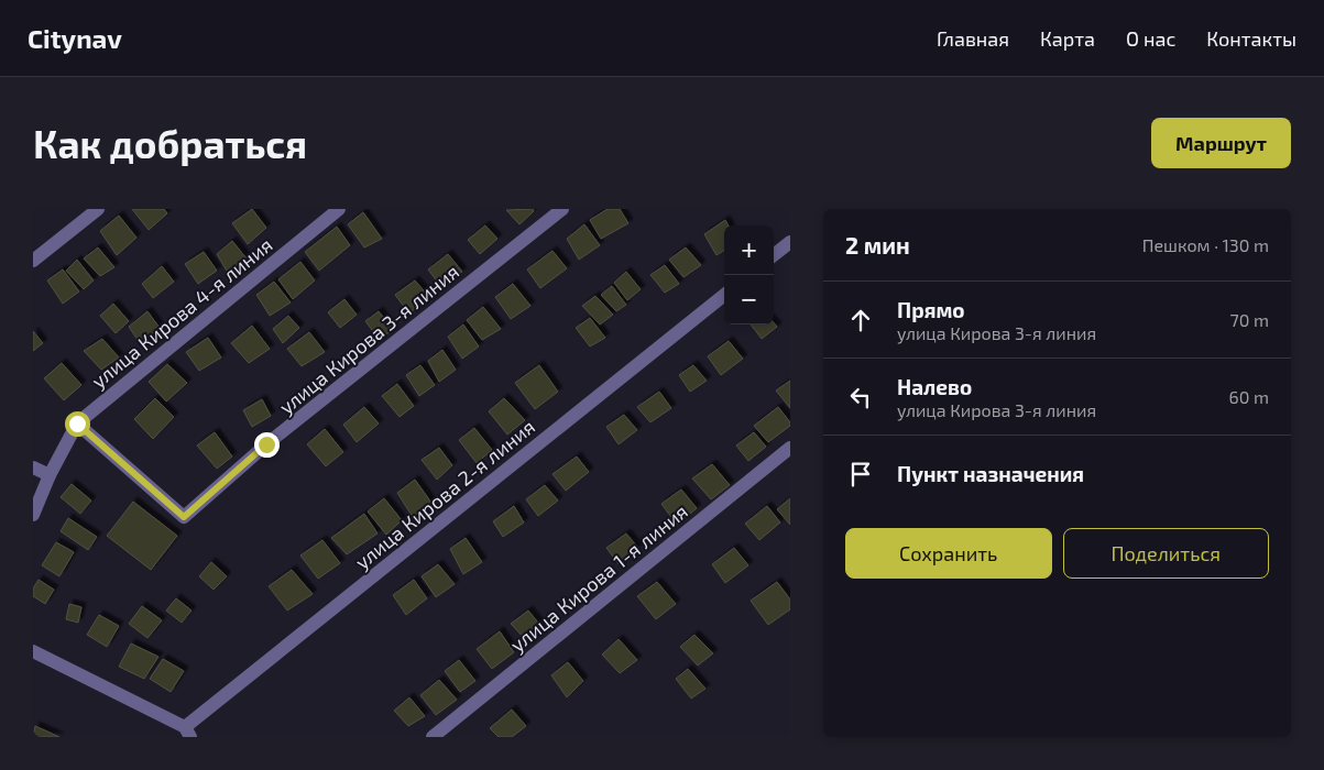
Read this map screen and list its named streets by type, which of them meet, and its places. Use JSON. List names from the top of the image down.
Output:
{
  "streets": {
    "street": [
      "улица Кирова 4-я линия",
      "улица Кирова 3-я линия",
      "улица Кирова 2-я линия",
      "улица Кирова 1-я линия"
    ]
  },
  "crossings": [
    ["улица Кирова 4-я линия", "улица Кирова 3-я линия"]
  ],
  "page": {
    "header": "Citynav",
    "nav": [
      "Главная",
      "Карта",
      "О нас",
      "Контакты"
    ],
    "buttons": [
      "Маршрут",
      ["Сохранить", "Поделиться"]
    ],
    "title": "Как добраться",
    "heading": ["2 мин", "Пешком · 130 m"],
    "map_buttons": ["+", "−"],
    "list": [
      ["Прямо", "улица Кирова 3-я линия", "70 m"],
      ["Налево", "улица Кирова 3-я линия", "60 m"],
      "Пункт назначения"
    ]
  }
}
